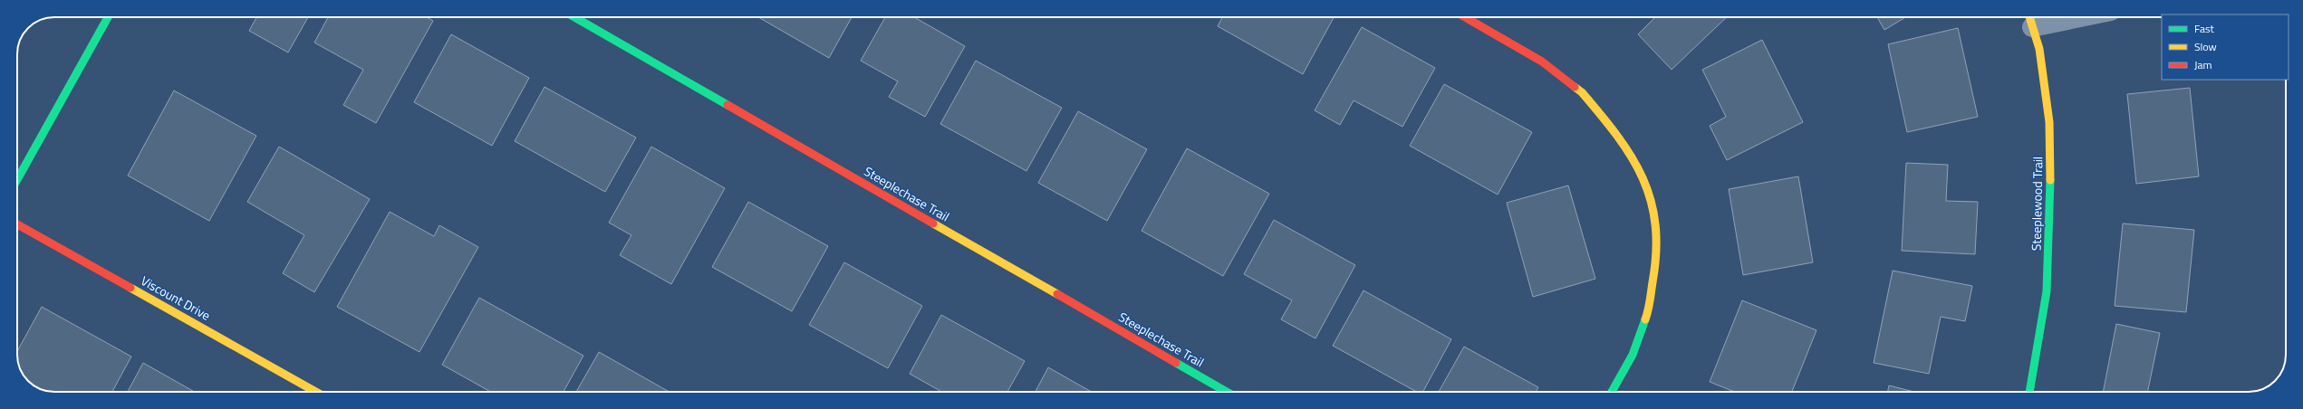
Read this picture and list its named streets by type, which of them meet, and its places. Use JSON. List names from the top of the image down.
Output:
{
  "streets": {
    "street": ["Steeplechase Trail", "Steeplewood Trail", "Viscount Drive"]
  },
  "legend": ["Fast", "Slow", "Jam"]
}
